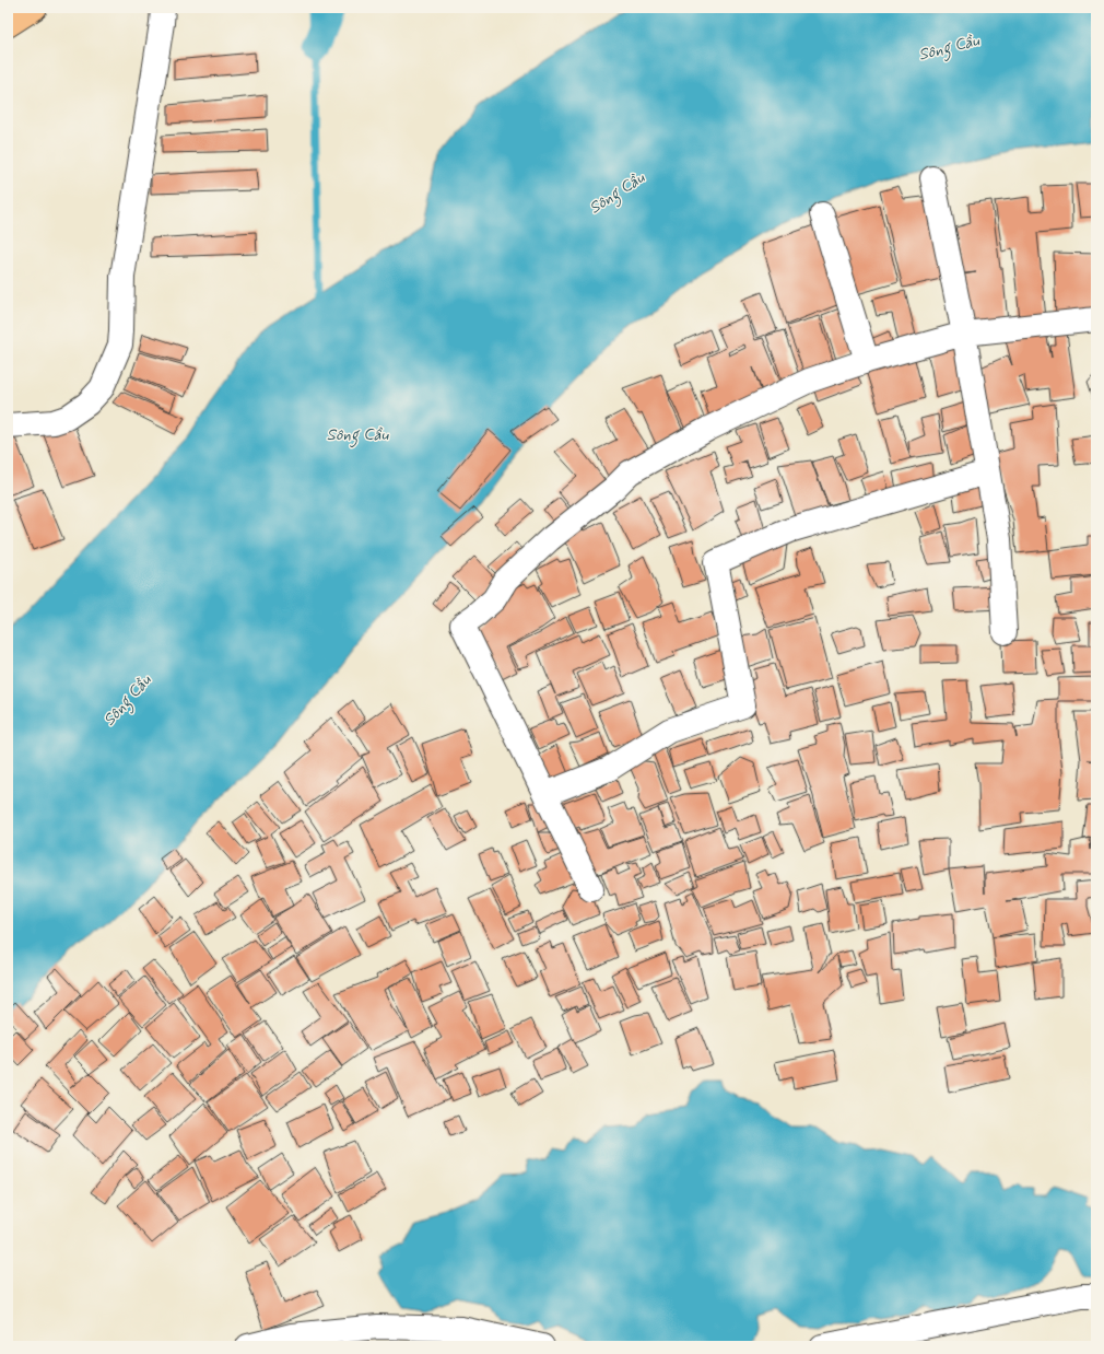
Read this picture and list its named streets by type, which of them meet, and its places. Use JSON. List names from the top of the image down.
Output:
{
  "water": ["Sông Cầu"]
}
